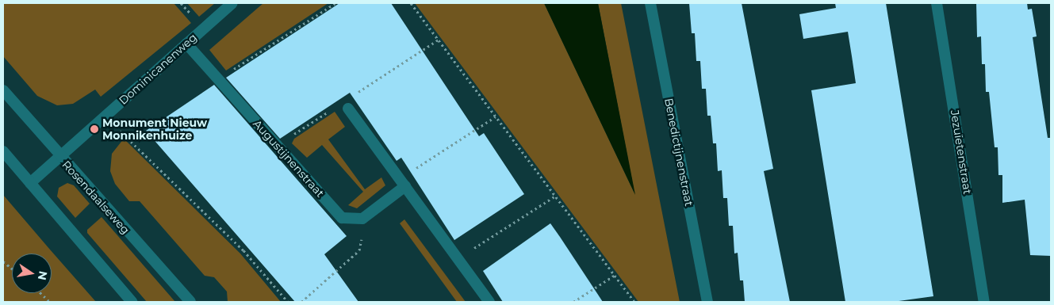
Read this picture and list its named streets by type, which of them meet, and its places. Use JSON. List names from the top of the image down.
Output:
{
  "streets": {
    "street": [
      "Dominicanenweg",
      "Benedictijnenstraat",
      "Jezuïetenstraat",
      "Augustijnenstraat",
      "Rosendaalseweg"
    ]
  },
  "crossings": [
    ["Dominicanenweg", "Augustijnenstraat"],
    ["Dominicanenweg", "Rosendaalseweg"]
  ],
  "places": ["Monument Nieuw Monnikenhuize"],
  "north": "right"
}
